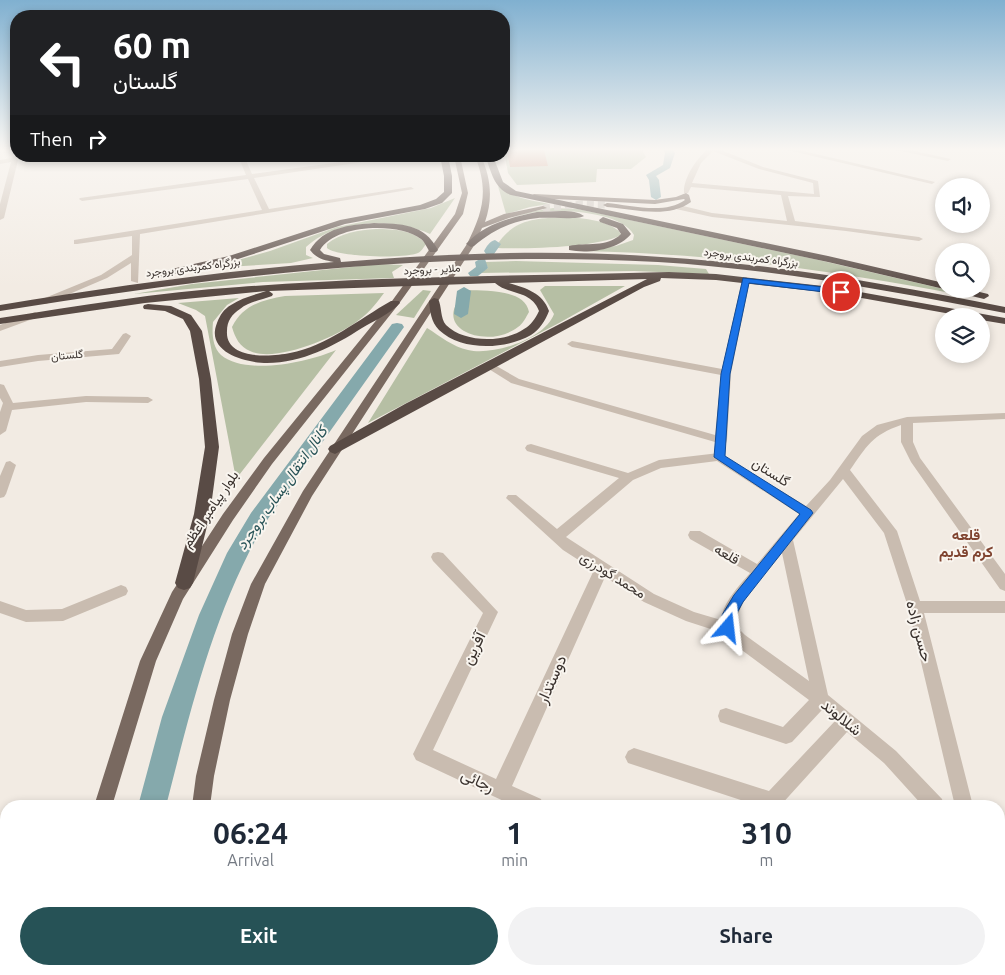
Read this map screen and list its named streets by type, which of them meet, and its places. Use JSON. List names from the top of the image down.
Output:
{
  "streets": {
    "highway": ["بزرگراه کمربندی بروجرد", "ملایر - بروجرد"],
    "main road": ["بلوار پیامبر اعظم"],
    "street": [
      "گلستان",
      "قلعه",
      "محمد گودرزی",
      "حسن زاده",
      "آفرین",
      "دوستدار",
      "شلالوند",
      "رجائی"
    ]
  },
  "crossings": [
    ["بزرگراه کمربندی بروجرد", "ملایر - بروجرد"],
    ["محمد گودرزی", "دوستدار"],
    ["محمد گودرزی", "شلالوند"],
    ["آفرین", "رجائی"],
    ["دوستدار", "رجائی"]
  ],
  "districts": ["قلعه کرم قدیم"],
  "water": ["کانال انتقال پساب بروجرد"],
  "page": {
    "turn": ["60 m", "گلستان"],
    "then": "Then",
    "eta": [
      "06:24",
      "Arrival",
      "1",
      "min",
      "310",
      "m"
    ],
    "buttons": ["Exit", "Share"]
  }
}
